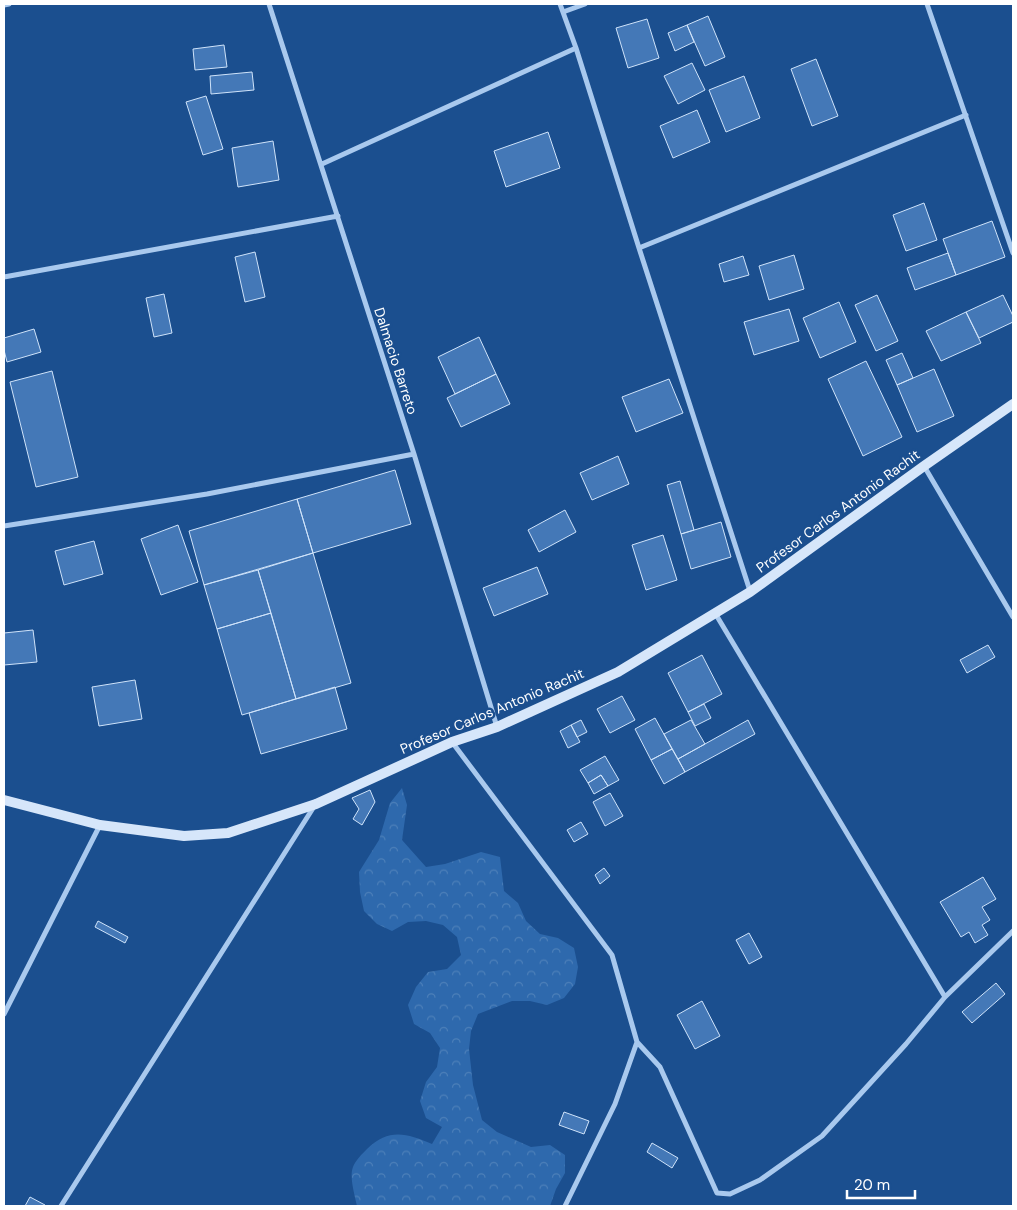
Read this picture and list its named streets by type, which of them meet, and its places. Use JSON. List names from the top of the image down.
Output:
{
  "streets": {
    "main road": ["Profesor Carlos Antonio Rachit"],
    "street": ["Dalmacio Barreto"]
  },
  "crossings": [
    ["Dalmacio Barreto", "Profesor Carlos Antonio Rachit"]
  ],
  "scale_bar": "20 m"
}
